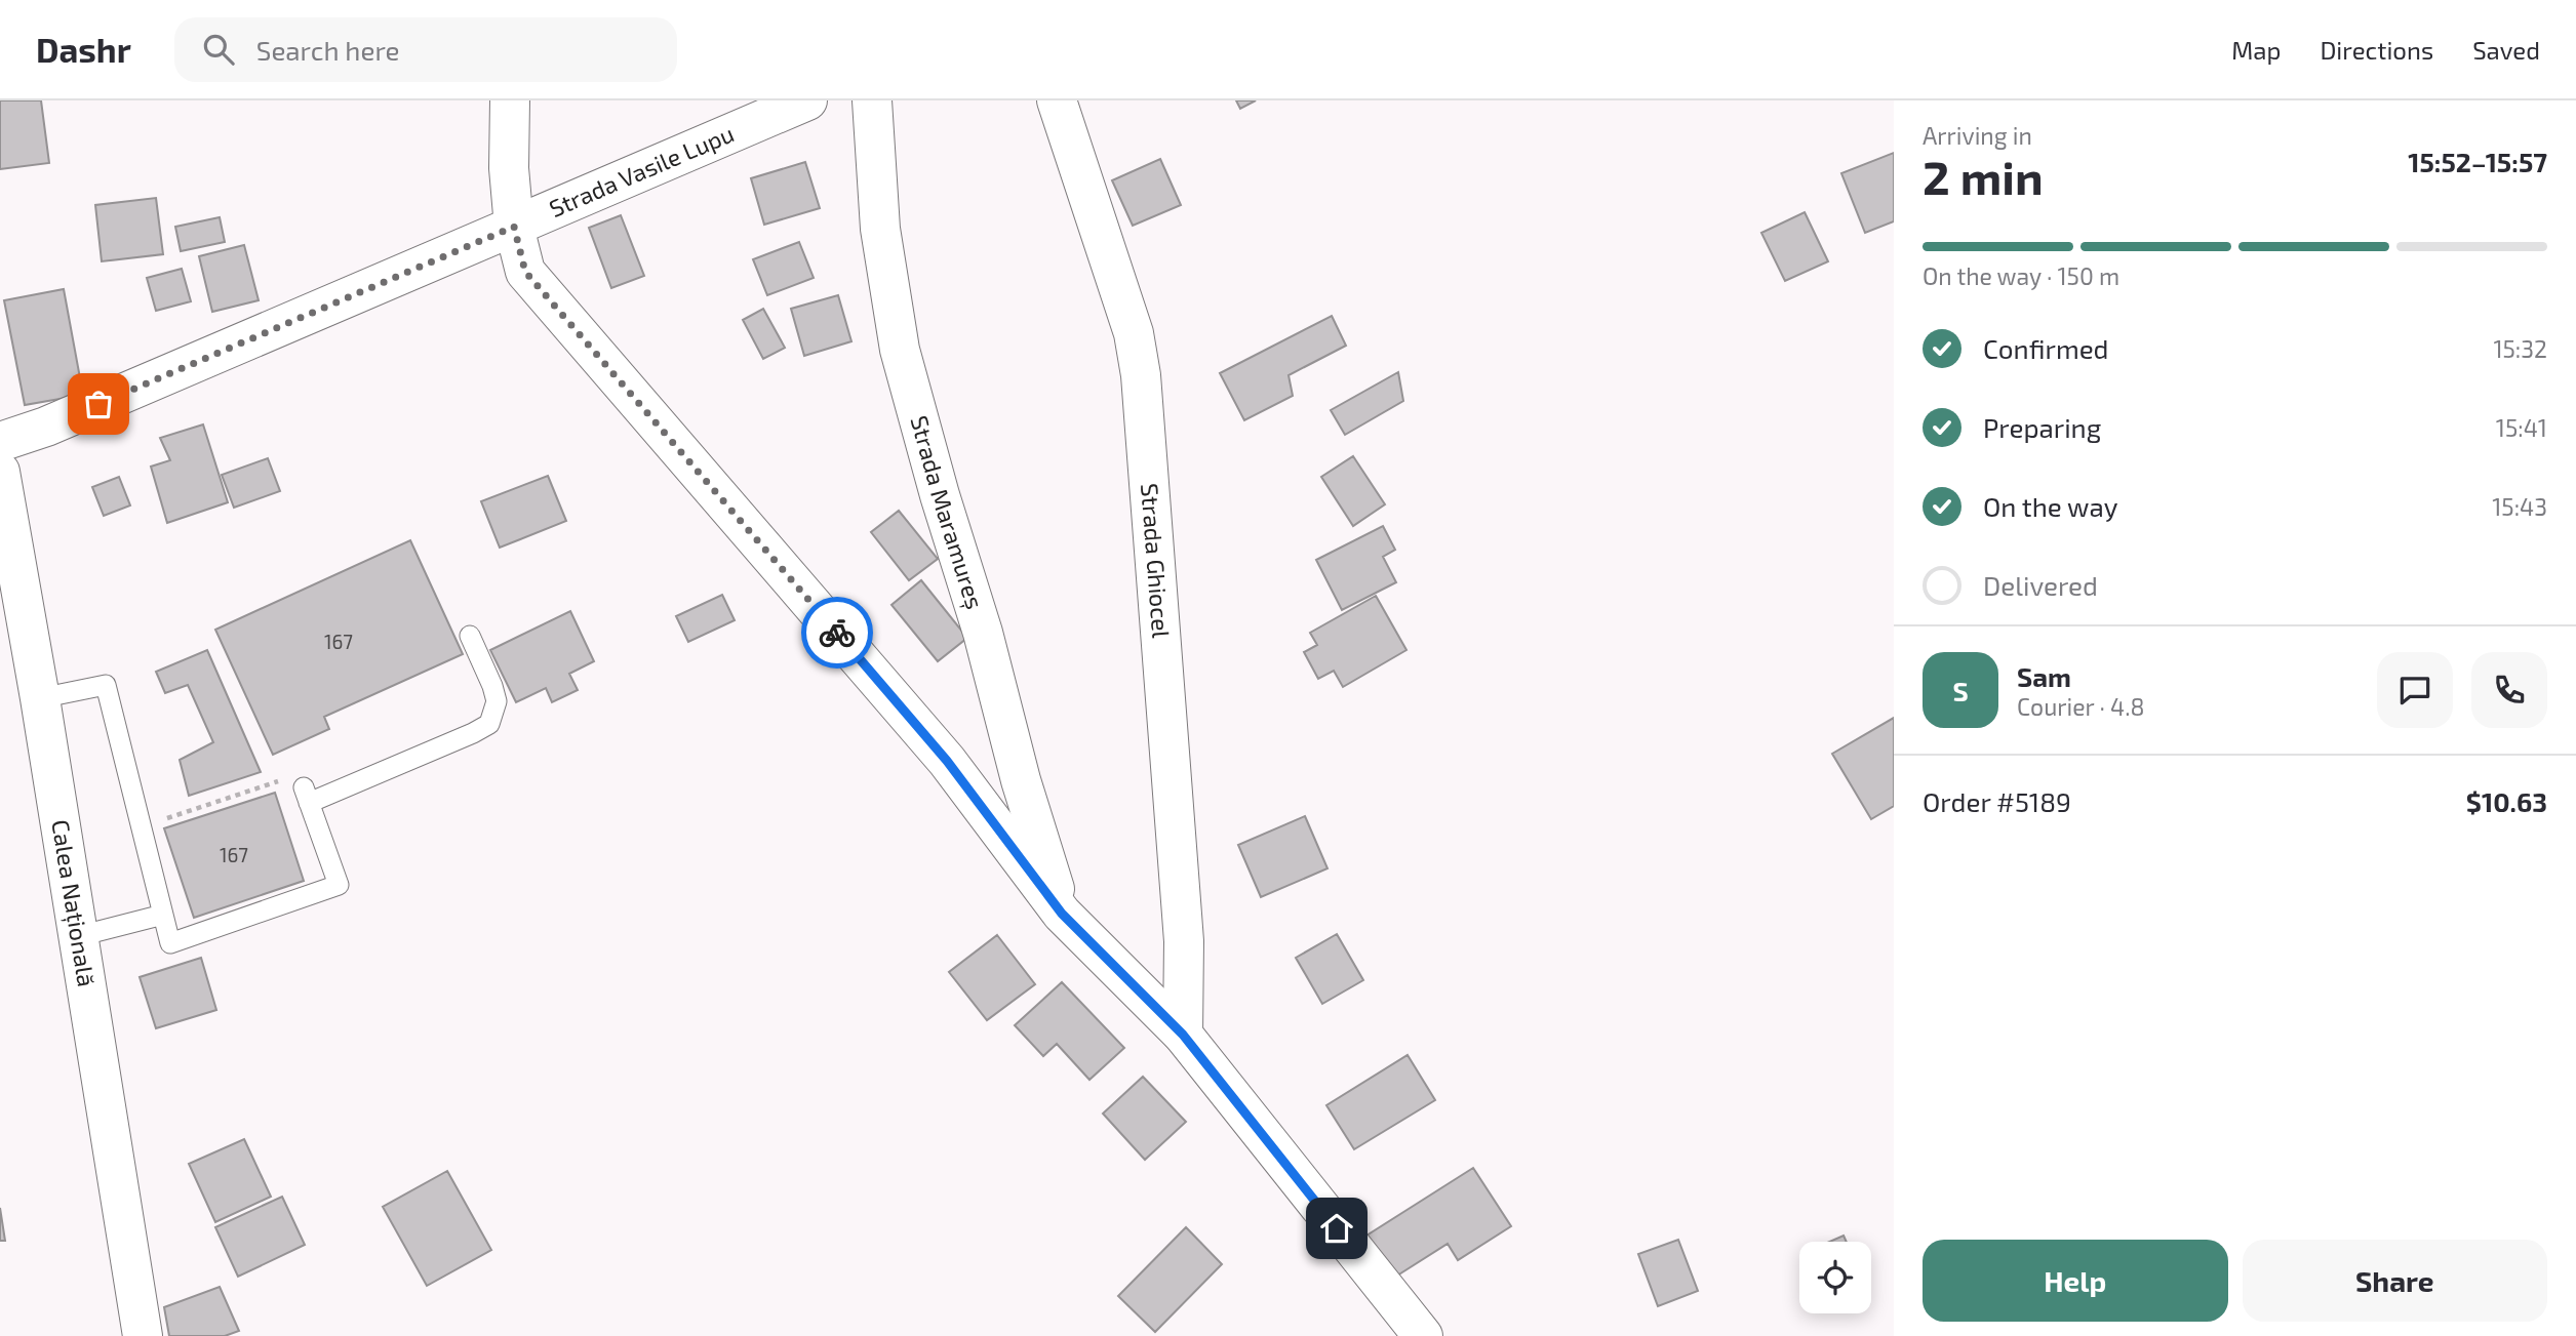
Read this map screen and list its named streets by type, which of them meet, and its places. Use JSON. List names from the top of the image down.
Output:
{
  "streets": {
    "street": [
      "Strada Vasile Lupu",
      "Strada Maramureș",
      "Strada Ghiocel",
      "Calea Națională"
    ]
  },
  "house_numbers": ["167", "167"],
  "page": {
    "header": "Dashr",
    "search": "Search here",
    "nav": ["Map", "Directions", "Saved"],
    "heading": ["2 min", "Arriving in", "15:52–15:57"],
    "panel": [
      "Sam",
      "Courier · 4.8",
      "Order #5189",
      "$10.63"
    ],
    "bar": "On the way · 150 m",
    "list": [
      ["Confirmed", "15:32"],
      ["Preparing", "15:41"],
      ["On the way", "15:43"],
      "Delivered"
    ],
    "round": "S",
    "buttons": ["Help", "Share"]
  }
}
